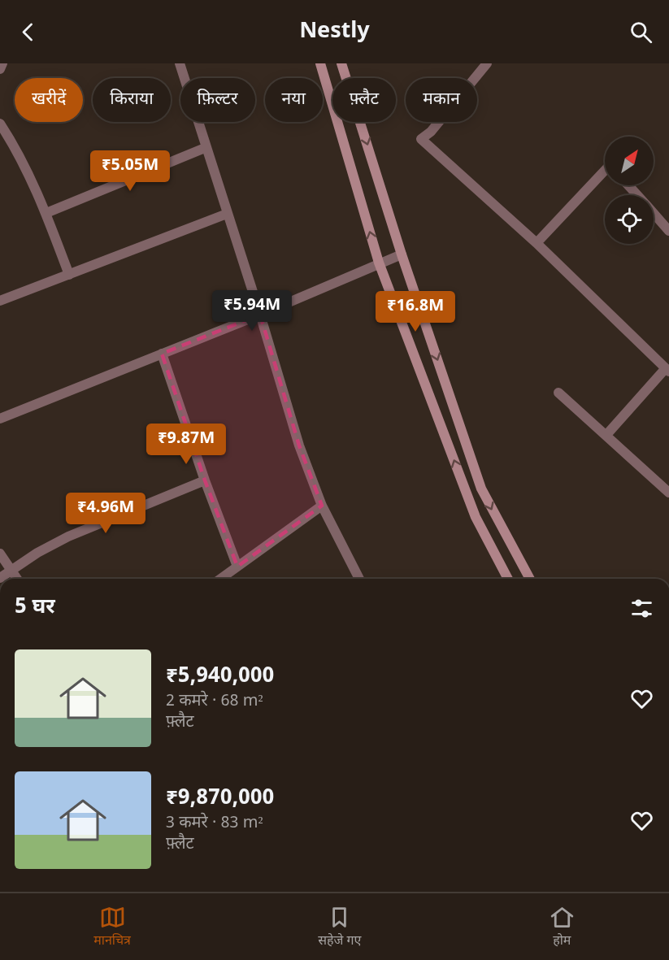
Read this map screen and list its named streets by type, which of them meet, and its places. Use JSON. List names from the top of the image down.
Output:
{
  "north": "top right",
  "page": {
    "header": "Nestly",
    "chip": [
      "खरीदें",
      "किराया",
      "फ़िल्टर",
      "नया",
      "फ़्लैट",
      "मकान"
    ],
    "price": [
      "₹5.05M",
      "₹5.94M",
      "₹16.8M",
      "₹9.87M",
      "₹4.96M"
    ],
    "heading": "5 घर",
    "list": [
      {
        "name": "₹5,940,000",
        "note": "2 कमरे · 68 m² · फ़्लैट"
      },
      {
        "name": "₹9,870,000",
        "note": "3 कमरे · 83 m² · फ़्लैट"
      }
    ],
    "tabs": ["मानचित्र", "सहेजे गए", "होम"]
  }
}
